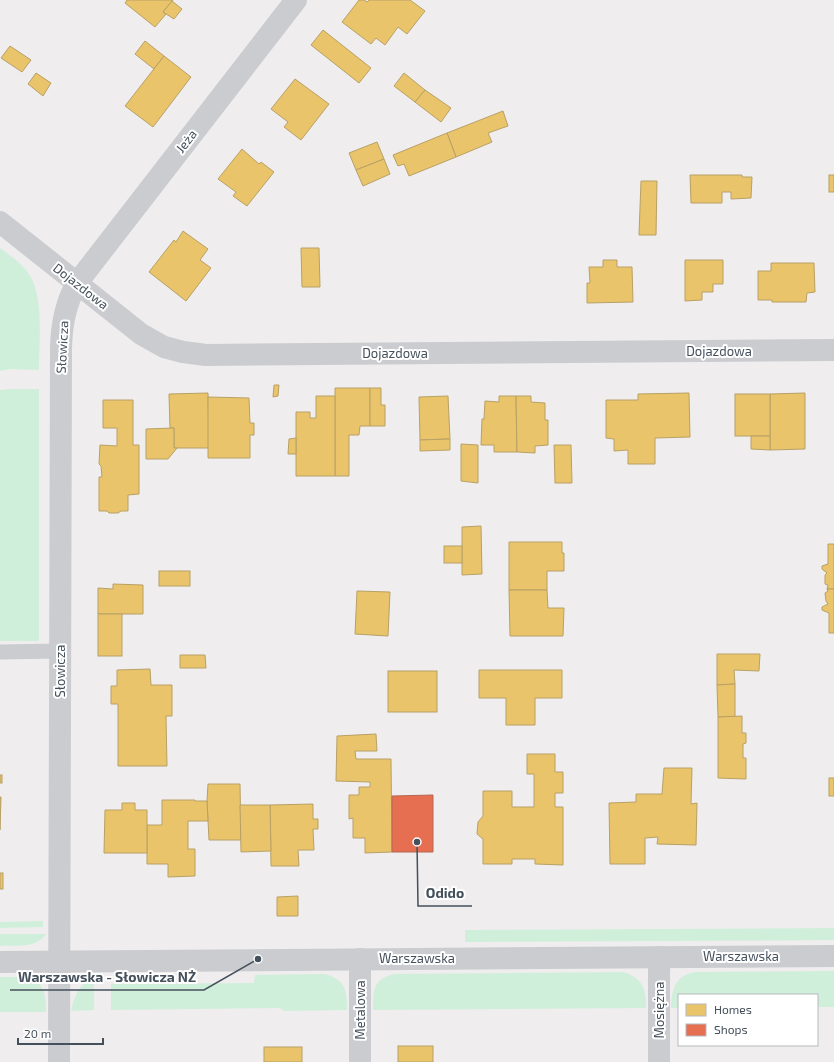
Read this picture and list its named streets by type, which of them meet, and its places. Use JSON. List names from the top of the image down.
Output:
{
  "streets": {
    "street": [
      "Jeża",
      "Dojazdowa",
      "Słowicza",
      "Warszawska",
      "Metalowa",
      "Mosiężna"
    ]
  },
  "crossings": [
    ["Jeża", "Dojazdowa"],
    ["Jeża", "Słowicza"],
    ["Dojazdowa", "Słowicza"],
    ["Słowicza", "Warszawska"],
    ["Warszawska", "Metalowa"],
    ["Warszawska", "Mosiężna"]
  ],
  "places": ["Odido", "Warszawska - Słowicza NŻ"],
  "legend": ["Homes", "Shops"],
  "scale_bar": "20 m"
}
